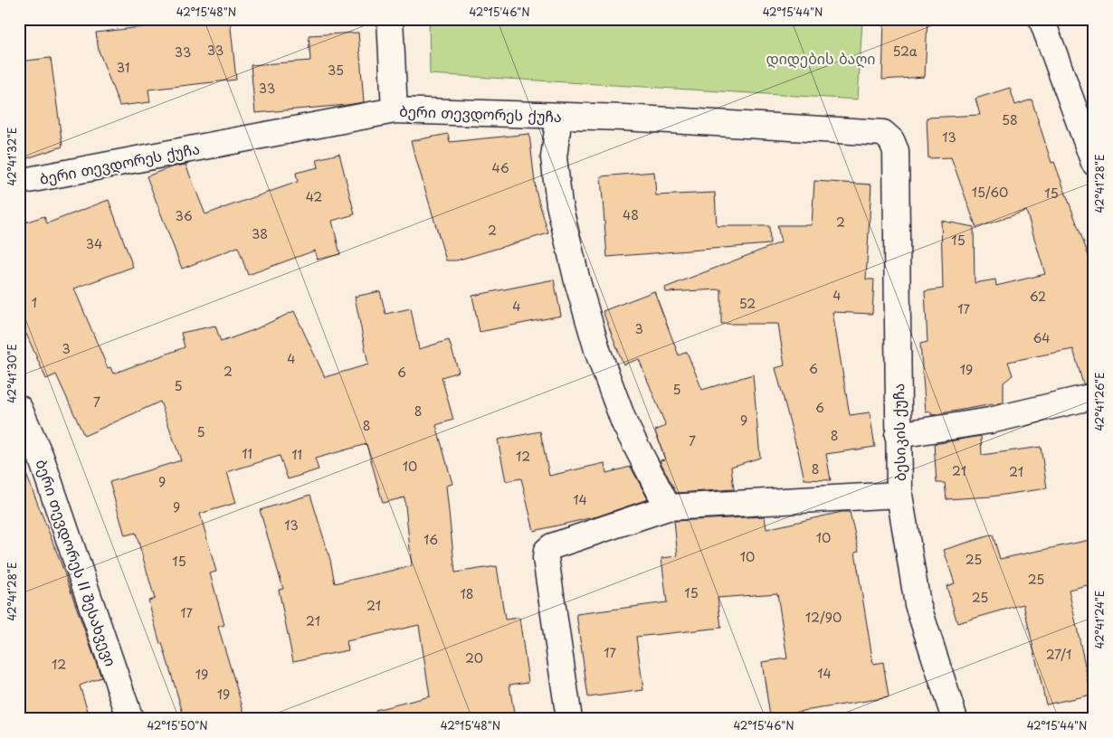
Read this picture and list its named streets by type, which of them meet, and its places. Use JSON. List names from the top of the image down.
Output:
{
  "streets": {
    "street": ["ბერი თევდორეს ქუჩა", "ბესიკის ქუჩა", "ბერი თევდორეს II შესახვევი"]
  },
  "crossings": [
    ["ბერი თევდორეს ქუჩა", "ბესიკის ქუჩა"]
  ],
  "parks": ["დიდების ბაღი"],
  "house_numbers": [
    "33",
    "52a",
    "33",
    "31",
    "35",
    "33",
    "58",
    "13",
    "46",
    "15/60",
    "15",
    "42",
    "48",
    "36",
    "2",
    "2",
    "38",
    "15",
    "34",
    "4",
    "62",
    "1",
    "52",
    "4",
    "17",
    "3",
    "64",
    "3",
    "4",
    "6",
    "19",
    "2",
    "6",
    "5",
    "5",
    "7",
    "6",
    "8",
    "9",
    "8",
    "5",
    "8",
    "7",
    "11",
    "11",
    "12",
    "10",
    "8",
    "21",
    "21",
    "9",
    "14",
    "9",
    "13",
    "10",
    "16",
    "10",
    "25",
    "15",
    "25",
    "15",
    "18",
    "25",
    "21",
    "17",
    "12/90",
    "21",
    "17",
    "27/1",
    "20",
    "12",
    "14",
    "19",
    "19"
  ],
  "coordinates": [
    "42°15'48\"N",
    "42°15'46\"N",
    "42°15'44\"N",
    "42°41'32\"E",
    "42°41'28\"E",
    "42°41'30\"E",
    "42°41'26\"E",
    "42°41'24\"E",
    "42°15'50\"N"
  ]
}
